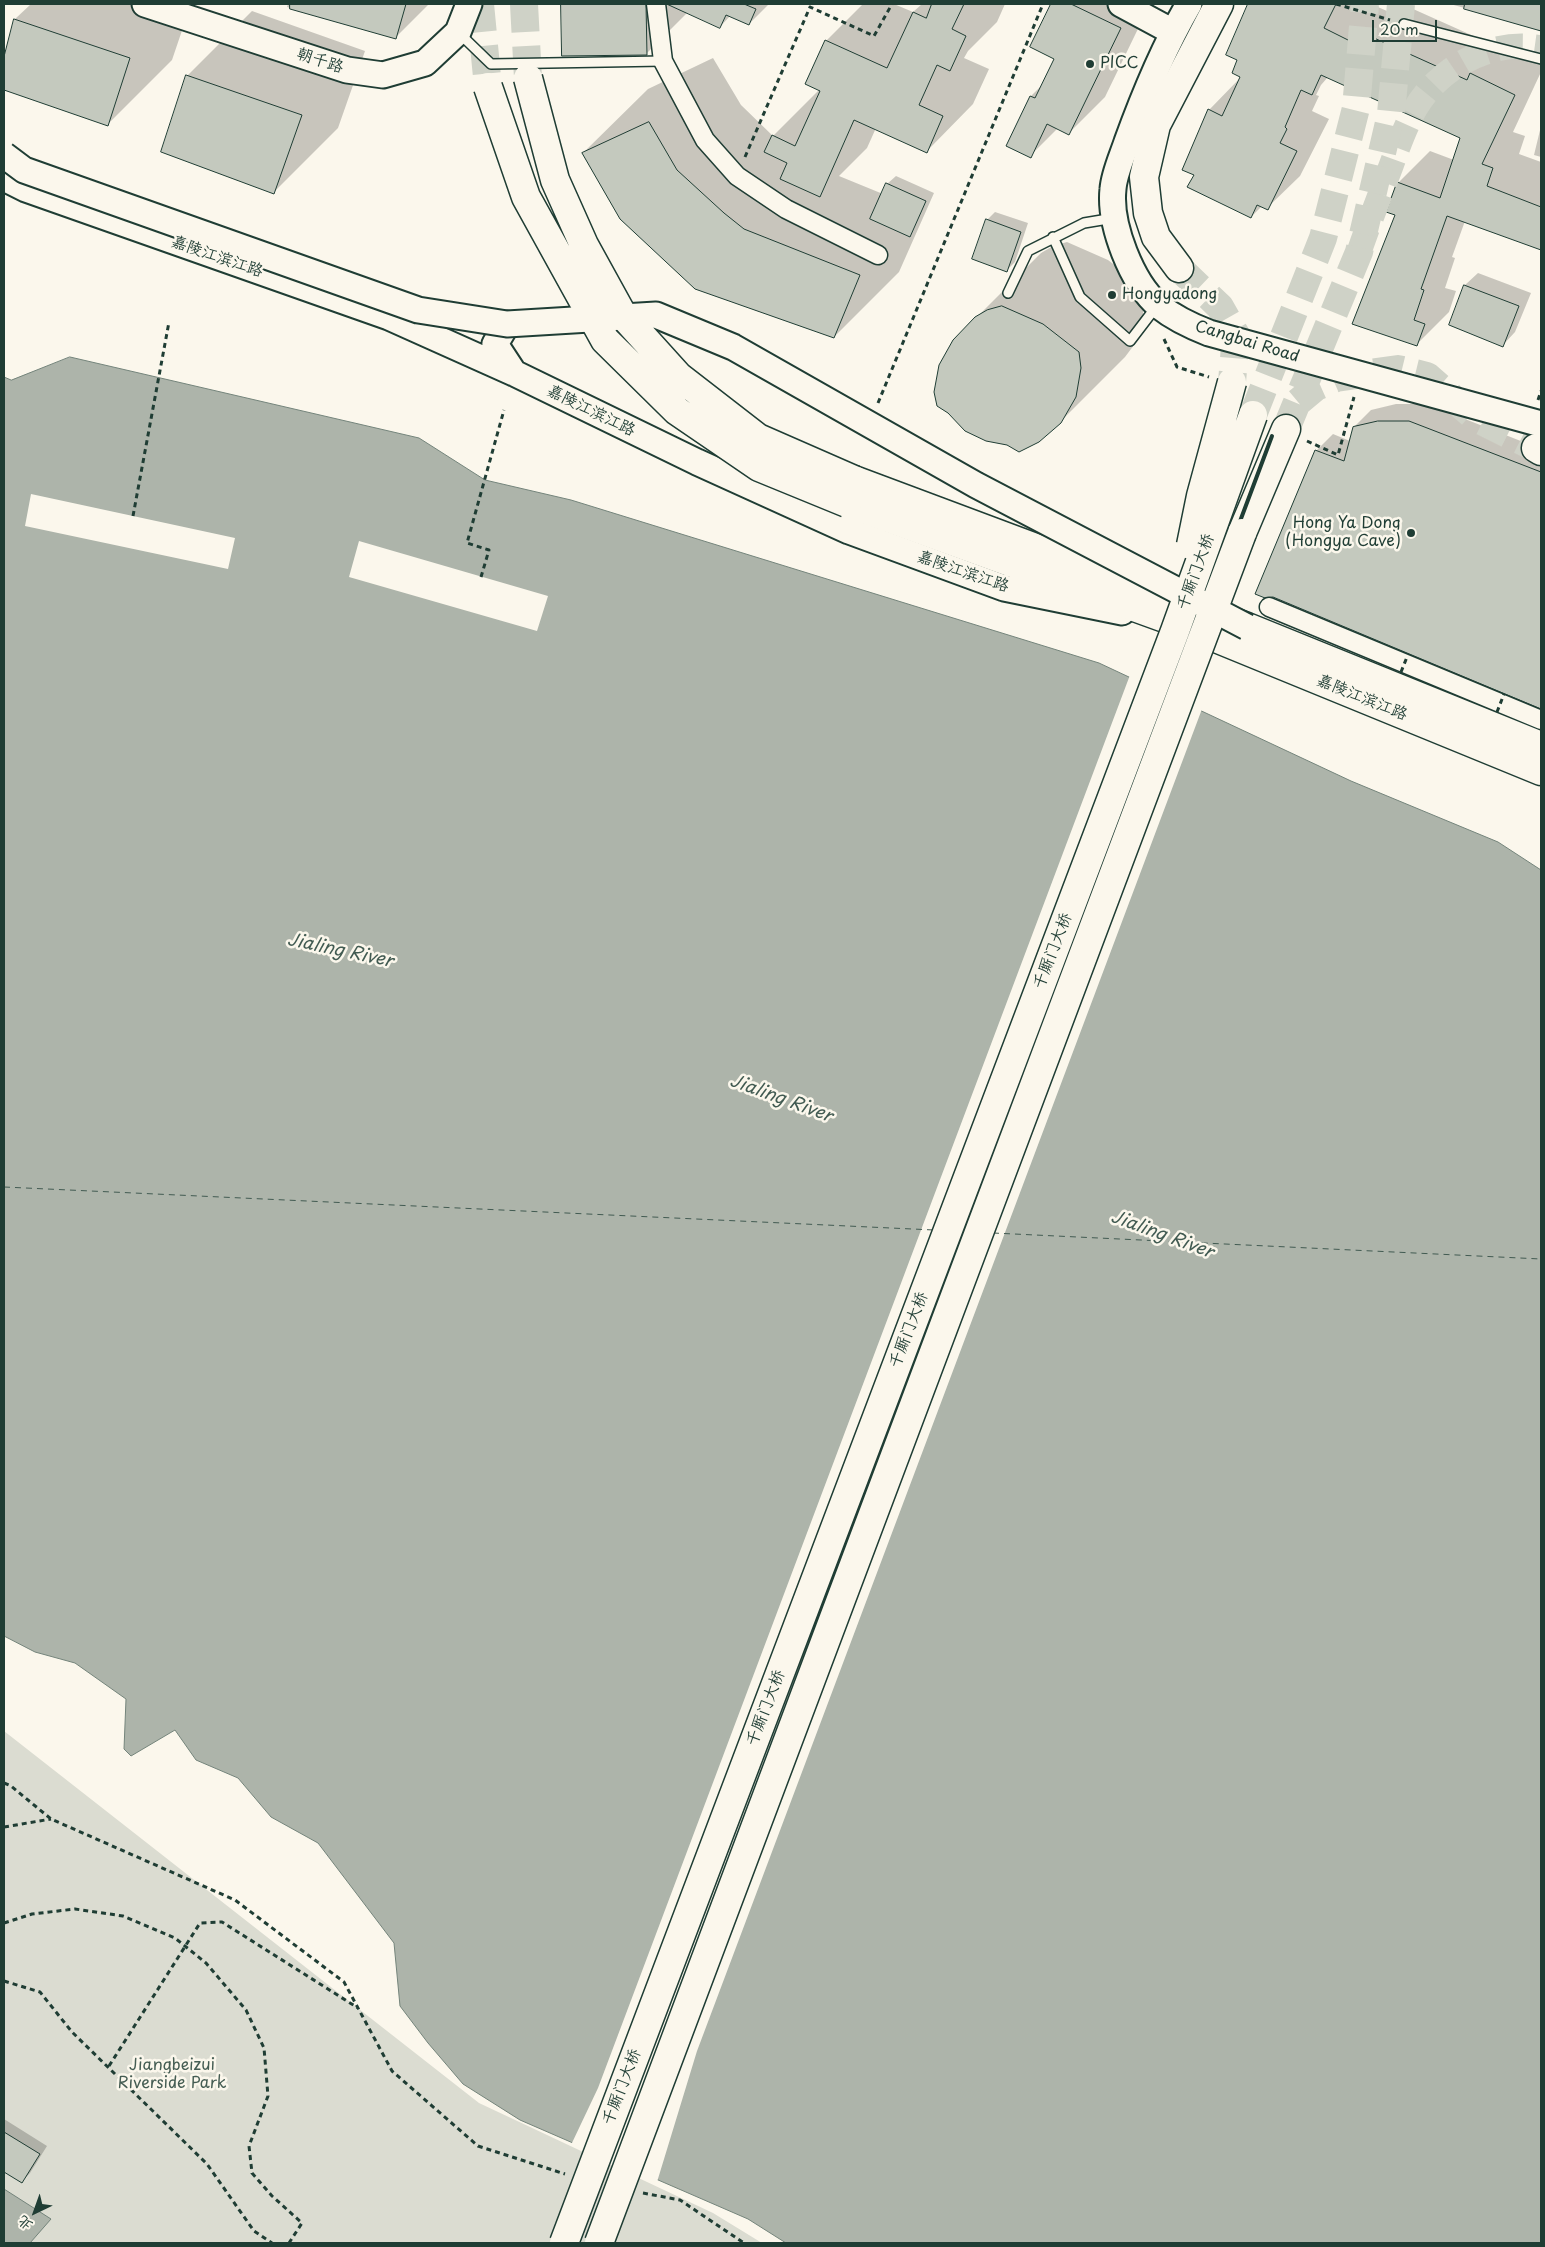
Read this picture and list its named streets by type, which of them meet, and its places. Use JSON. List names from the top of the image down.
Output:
{
  "streets": {
    "main road": [
      "朝千路",
      "嘉陵江滨江路",
      "Cangbai Road",
      "千厮门大桥"
    ]
  },
  "crossings": [
    ["嘉陵江滨江路", "千厮门大桥"]
  ],
  "water": ["Jialing River"],
  "parks": ["Jiangbeizui Riverside Park"],
  "places": ["PICC", "Hongyadong", "Hong Ya Dong (Hongya Cave)"],
  "scale_bar": "20 m",
  "north": "bottom left"
}
